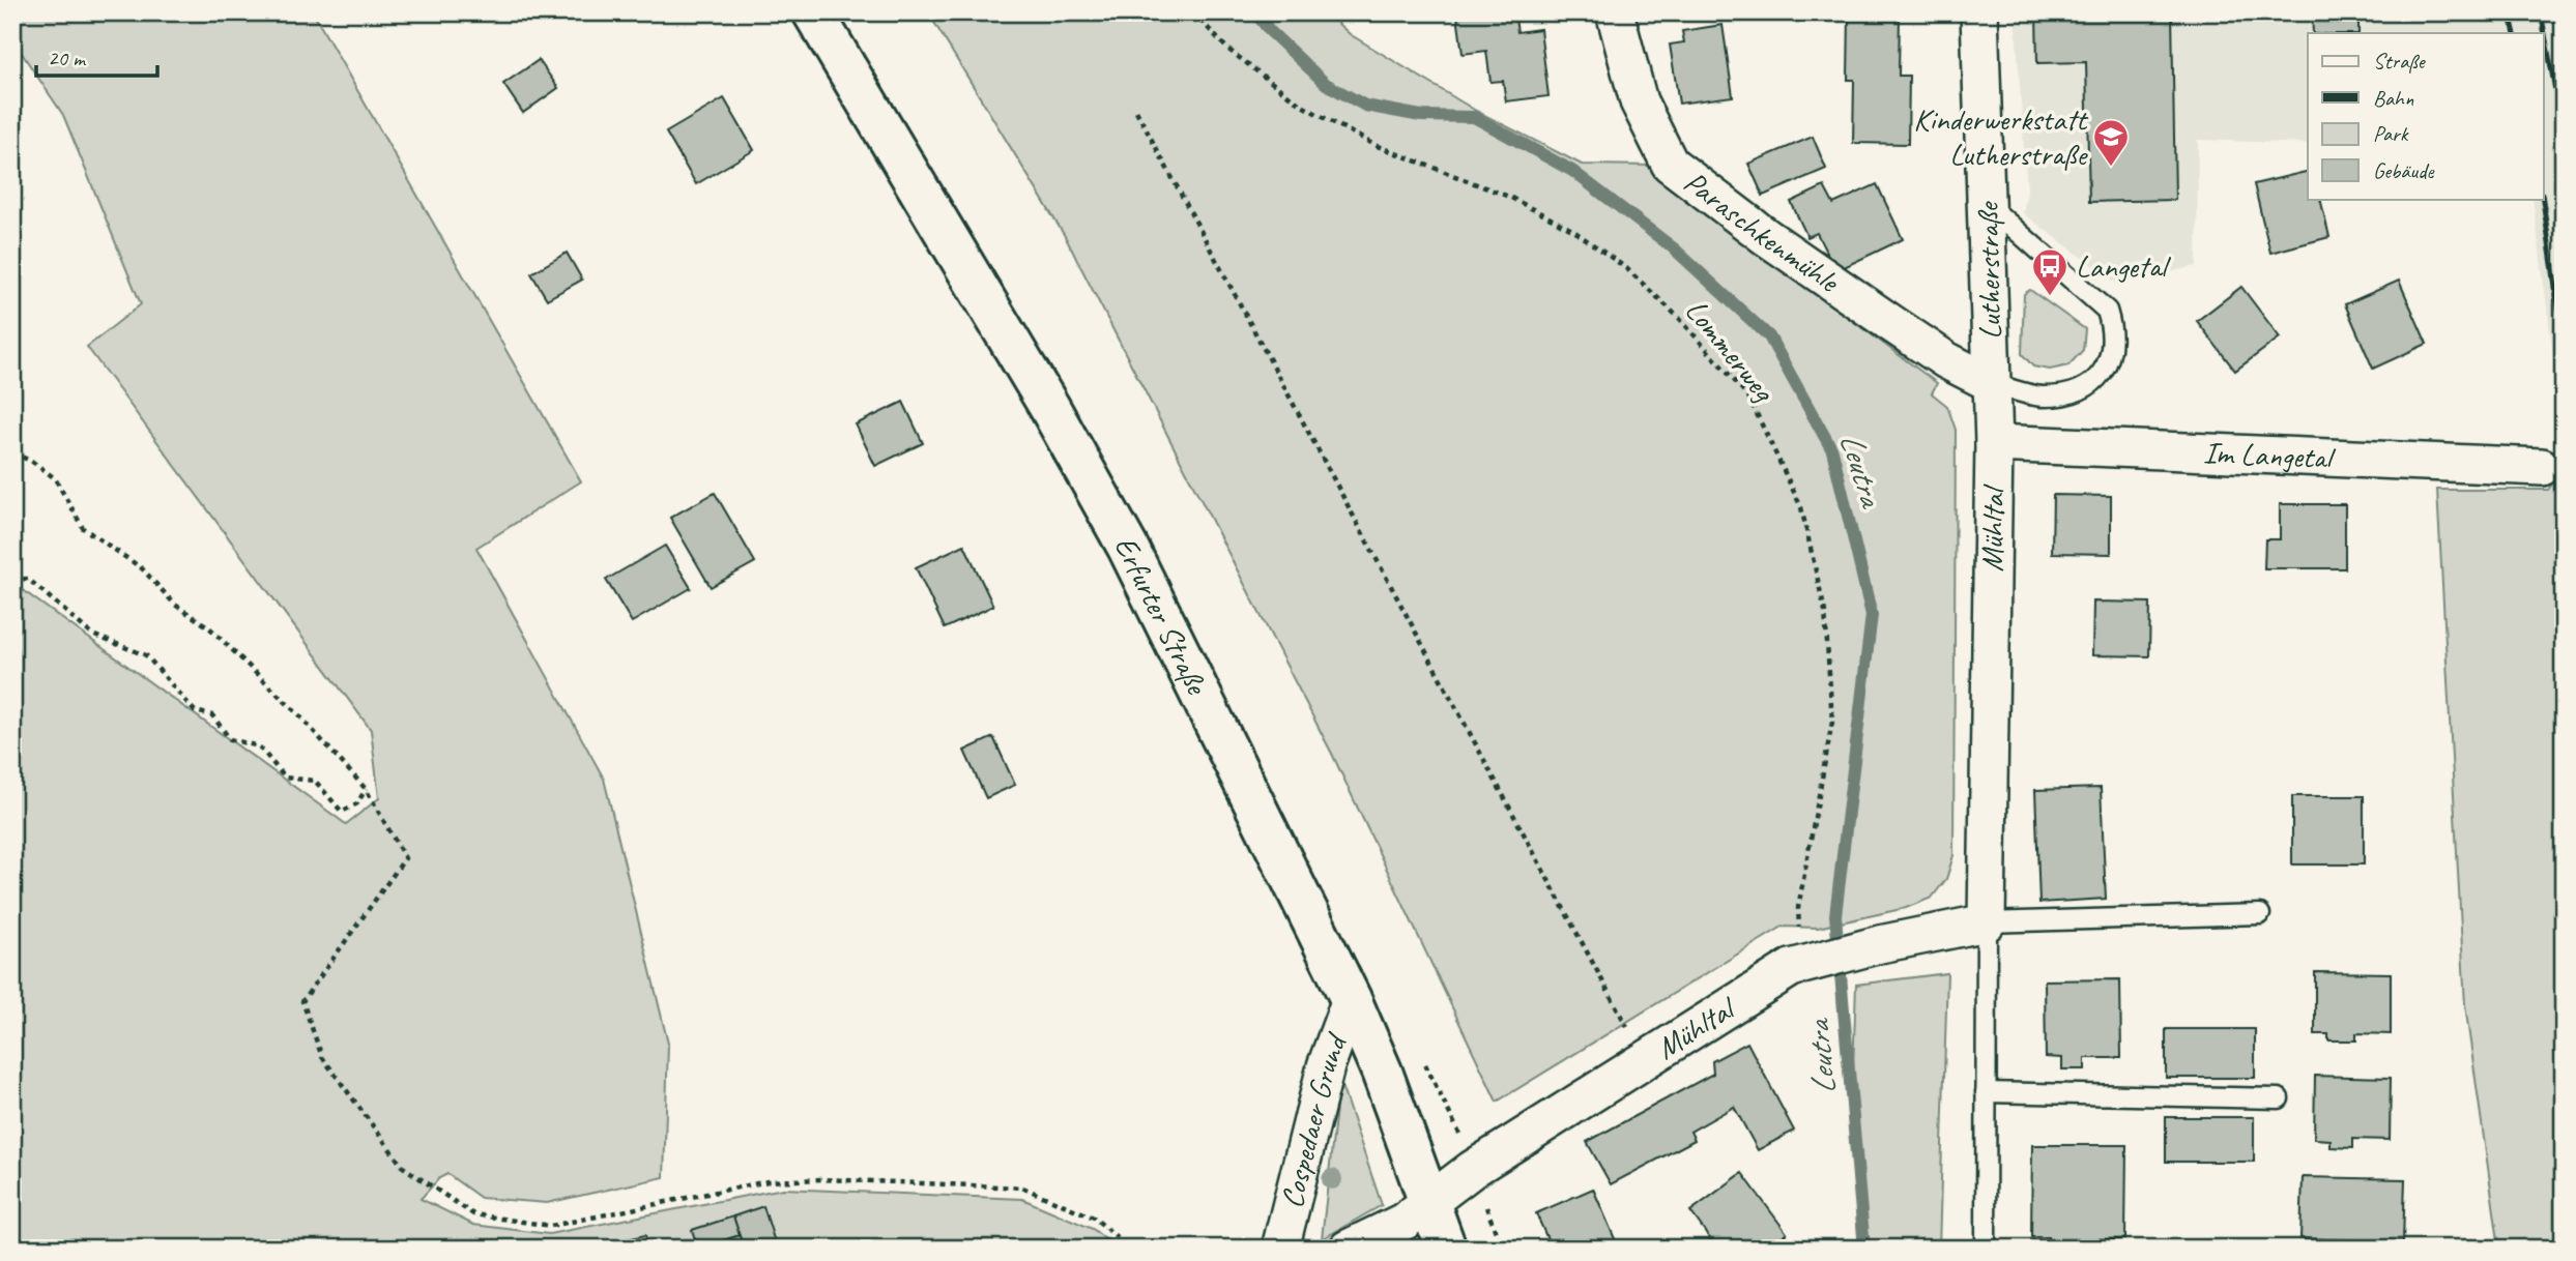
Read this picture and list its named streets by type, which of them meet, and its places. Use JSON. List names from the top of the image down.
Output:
{
  "streets": {
    "main road": ["Erfurter Straße"],
    "street": [
      "Paraschkenmühle",
      "Lutherstraße",
      "Im Langetal",
      "Mühltal",
      "Cospedaer Grund"
    ],
    "path": ["Lommerweg"]
  },
  "crossings": [
    ["Paraschkenmühle", "Lutherstraße"],
    ["Lutherstraße", "Im Langetal"],
    ["Lutherstraße", "Mühltal"],
    ["Lommerweg", "Mühltal"],
    ["Im Langetal", "Mühltal"],
    ["Mühltal", "Erfurter Straße"],
    ["Erfurter Straße", "Cospedaer Grund"]
  ],
  "water": ["Leutra"],
  "places": {
    "school or university": ["Kinderwerkstatt Lutherstraße"],
    "bus stop": ["Langetal"]
  },
  "legend": [
    "Straße",
    "Bahn",
    "Park",
    "Gebäude"
  ],
  "scale_bar": "20 m"
}
